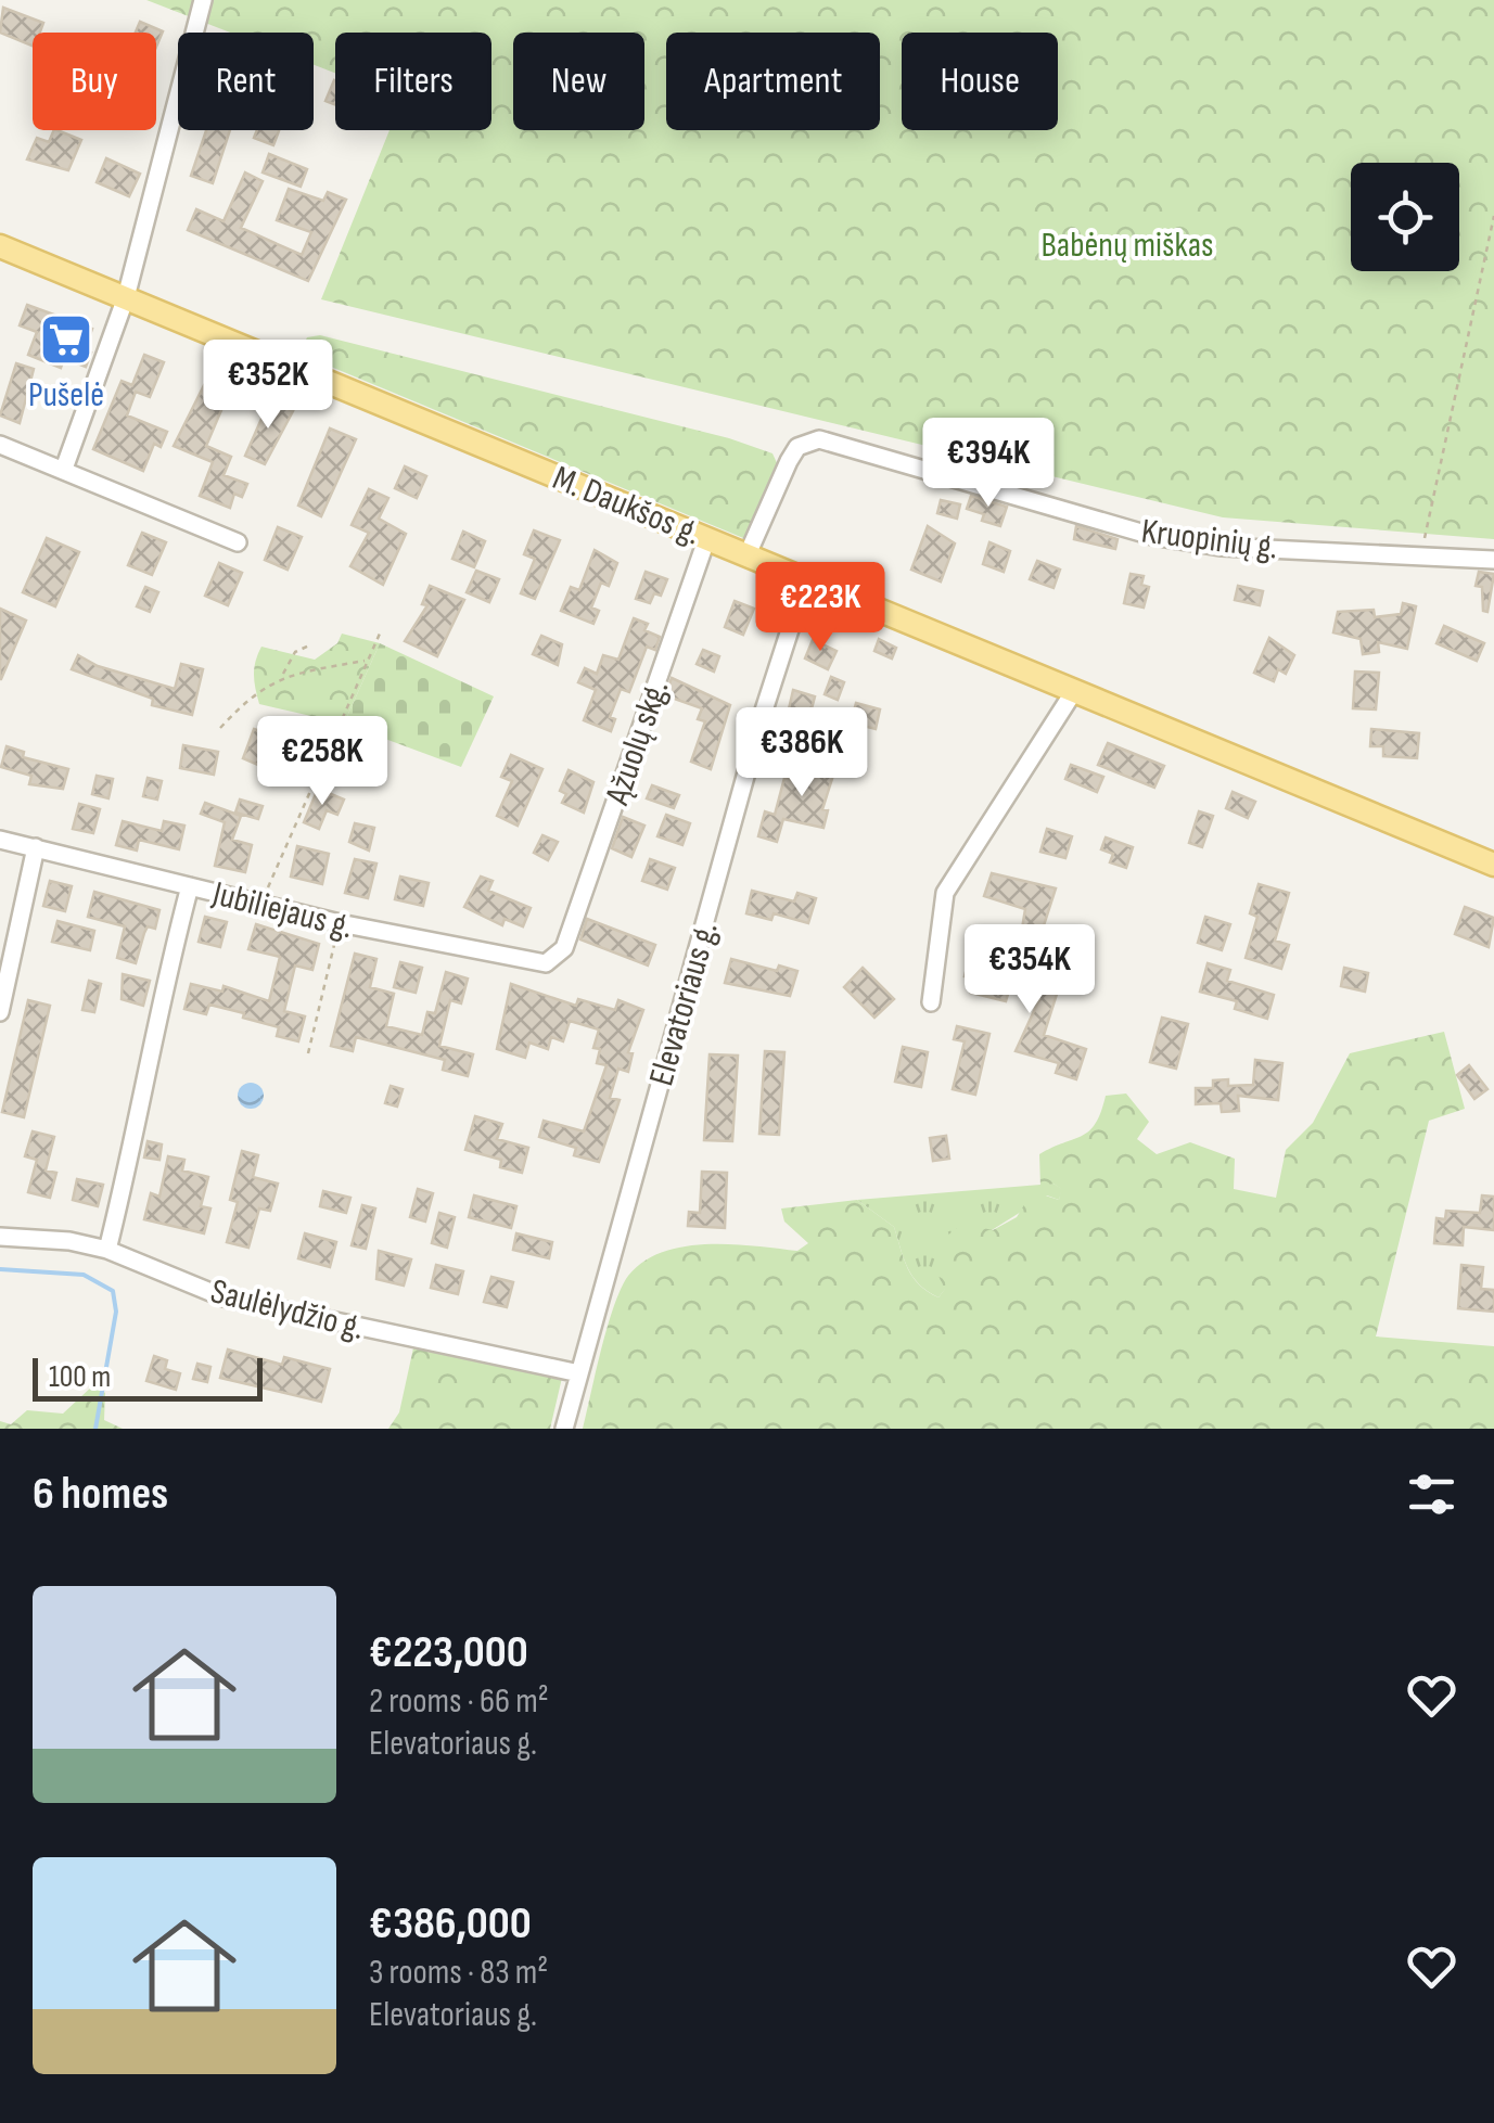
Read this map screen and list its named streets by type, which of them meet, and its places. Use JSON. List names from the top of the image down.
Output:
{
  "streets": {
    "main road": ["M. Daukšos g."],
    "street": [
      "Kruopinių g.",
      "Ąžuolų skg.",
      "Jubiliejaus g.",
      "Elevatoriaus g.",
      "Saulėlydžio g."
    ]
  },
  "crossings": [
    ["M. Daukšos g.", "Kruopinių g."],
    ["M. Daukšos g.", "Ąžuolų skg."],
    ["M. Daukšos g.", "Elevatoriaus g."],
    ["Ąžuolų skg.", "Jubiliejaus g."],
    ["Elevatoriaus g.", "Saulėlydžio g."]
  ],
  "parks": ["Babėnų miškas"],
  "places": {
    "supermarket": ["Pušelė"]
  },
  "scale_bar": "100 m",
  "page": {
    "chip": [
      "Buy",
      "Rent",
      "Filters",
      "New",
      "Apartment",
      "House"
    ],
    "price": [
      "€352K",
      "€394K",
      "€223K",
      "€386K",
      "€258K",
      "€354K"
    ],
    "scale": "100 m",
    "heading": "6 homes",
    "list": [
      {
        "name": "€223,000",
        "note": "2 rooms · 66 m² · Elevatoriaus g."
      },
      {
        "name": "€386,000",
        "note": "3 rooms · 83 m² · Elevatoriaus g."
      }
    ]
  }
}
